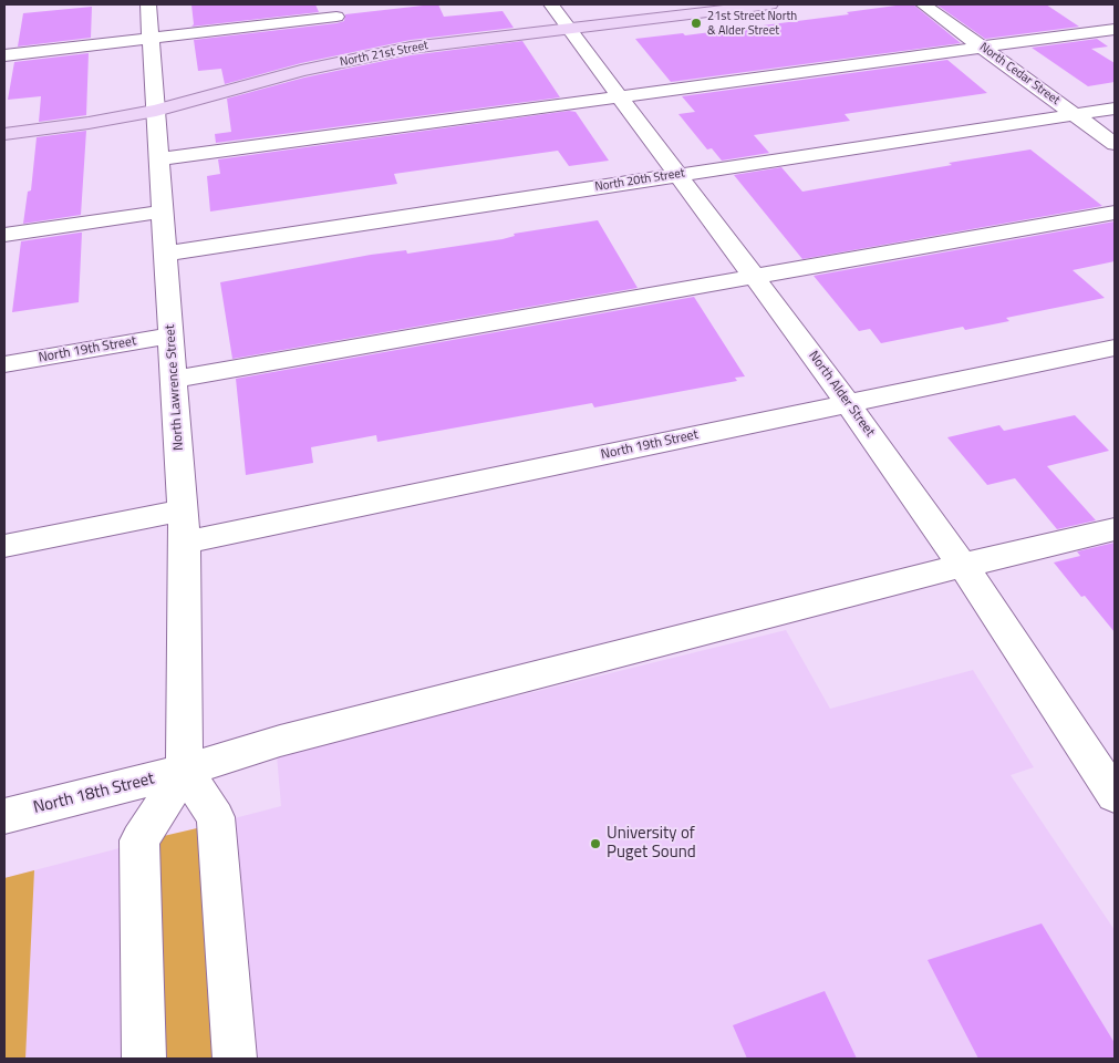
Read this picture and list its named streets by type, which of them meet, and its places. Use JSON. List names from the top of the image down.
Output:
{
  "streets": {
    "main road": ["North 21st Street"],
    "street": [
      "North Cedar Street",
      "North 20th Street",
      "North 19th Street",
      "North Lawrence Street",
      "North Alder Street",
      "North 18th Street"
    ]
  },
  "crossings": [
    ["North 21st Street", "North Lawrence Street"],
    ["North 21st Street", "North Alder Street"],
    ["North Cedar Street", "North 20th Street"],
    ["North 20th Street", "North Lawrence Street"],
    ["North 20th Street", "North Alder Street"],
    ["North 19th Street", "North Lawrence Street"],
    ["North 19th Street", "North Alder Street"],
    ["North Lawrence Street", "North 18th Street"],
    ["North Alder Street", "North 18th Street"]
  ],
  "places": ["21st Street North & Alder Street", "University of Puget Sound"]
}
